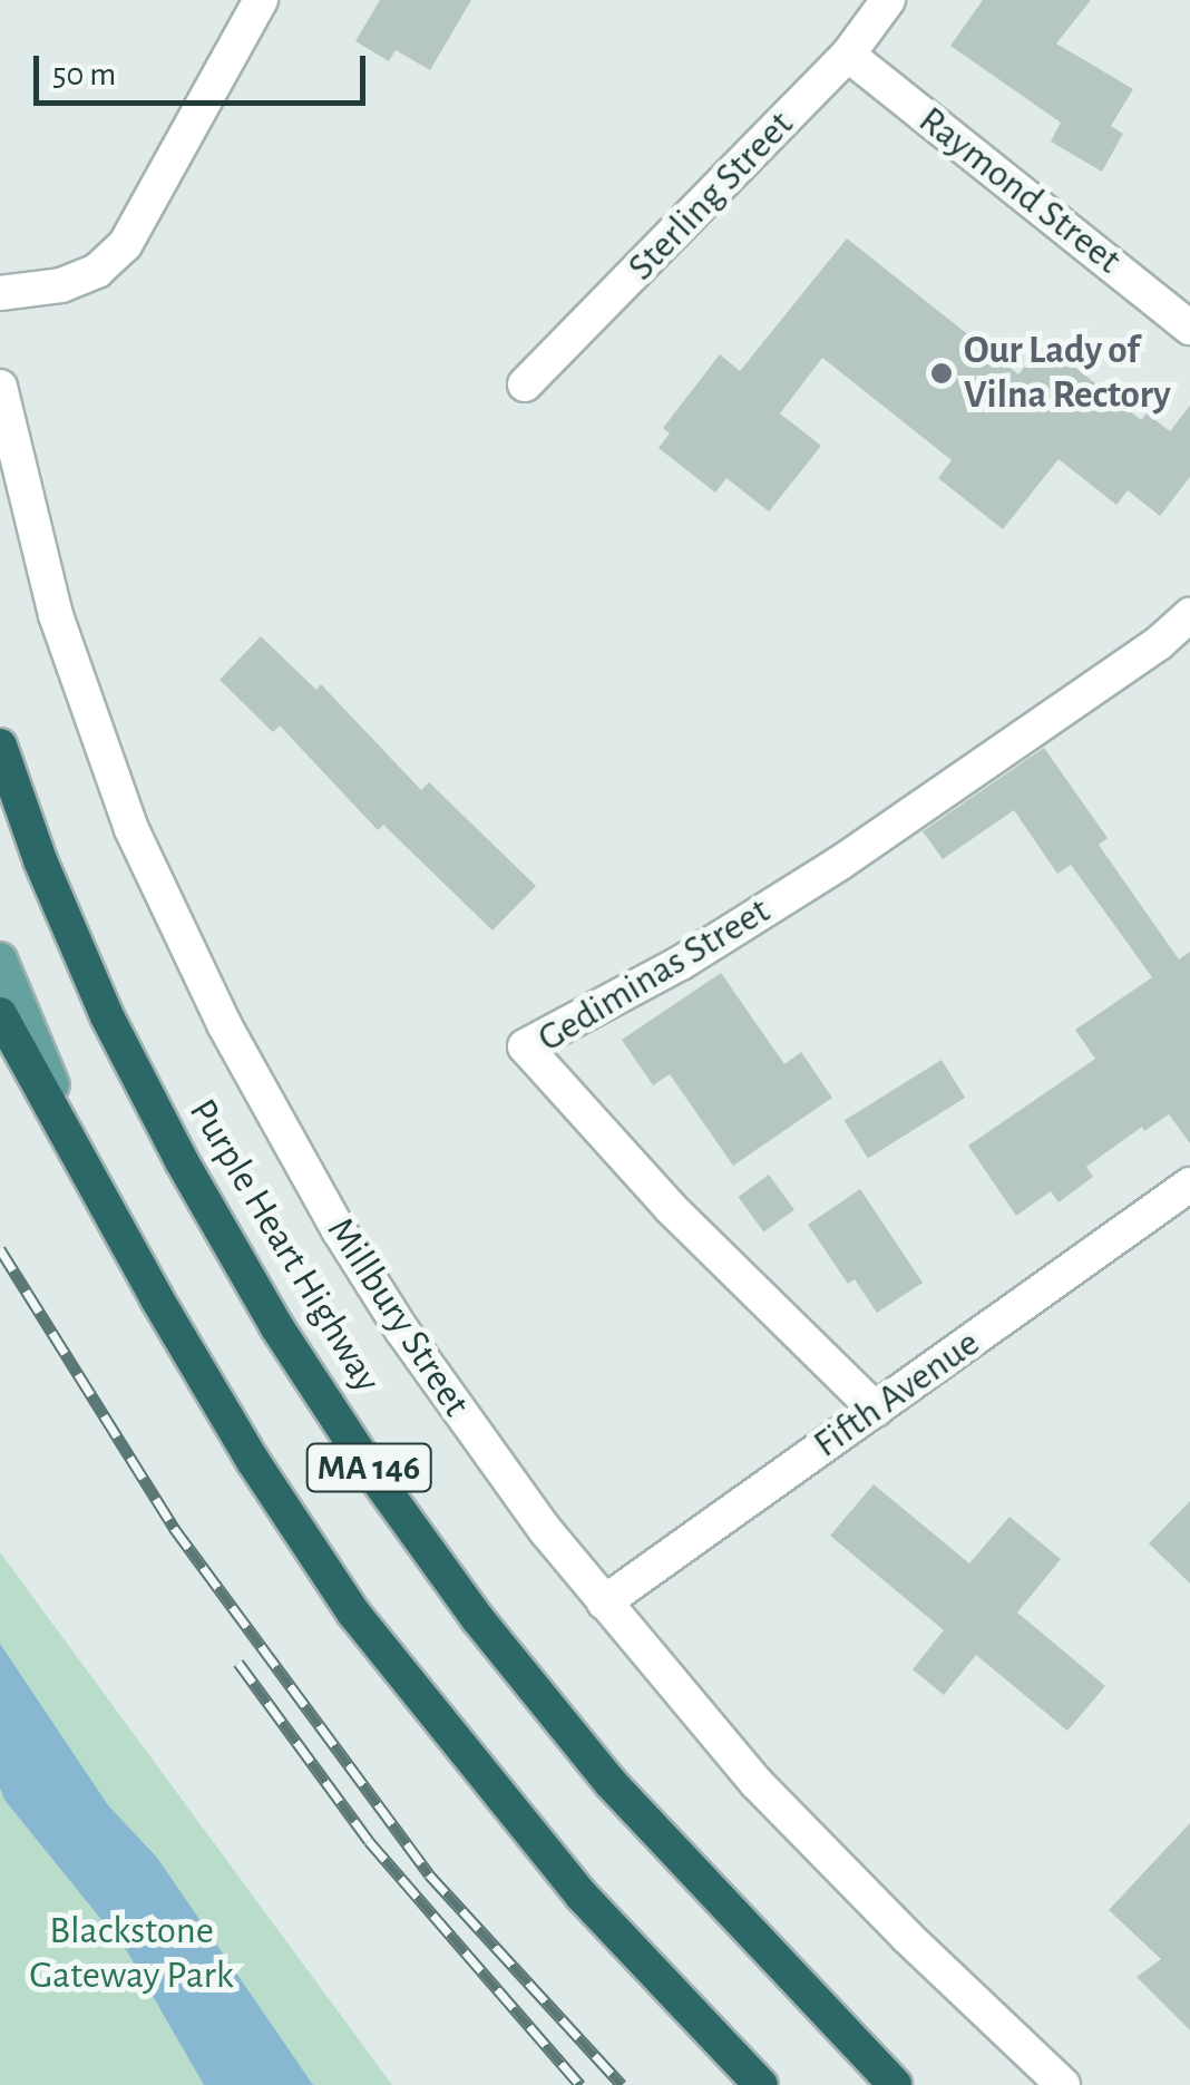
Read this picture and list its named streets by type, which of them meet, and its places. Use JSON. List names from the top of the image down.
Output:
{
  "streets": {
    "highway": ["Purple Heart Highway", "MA 146"],
    "street": [
      "Raymond Street",
      "Sterling Street",
      "Gediminas Street",
      "Millbury Street",
      "Fifth Avenue"
    ]
  },
  "crossings": [
    ["Raymond Street", "Sterling Street"],
    ["Gediminas Street", "Fifth Avenue"],
    ["Millbury Street", "Fifth Avenue"]
  ],
  "parks": ["Blackstone Gateway Park"],
  "places": ["Our Lady of Vilna Rectory"],
  "scale_bar": "50 m"
}
